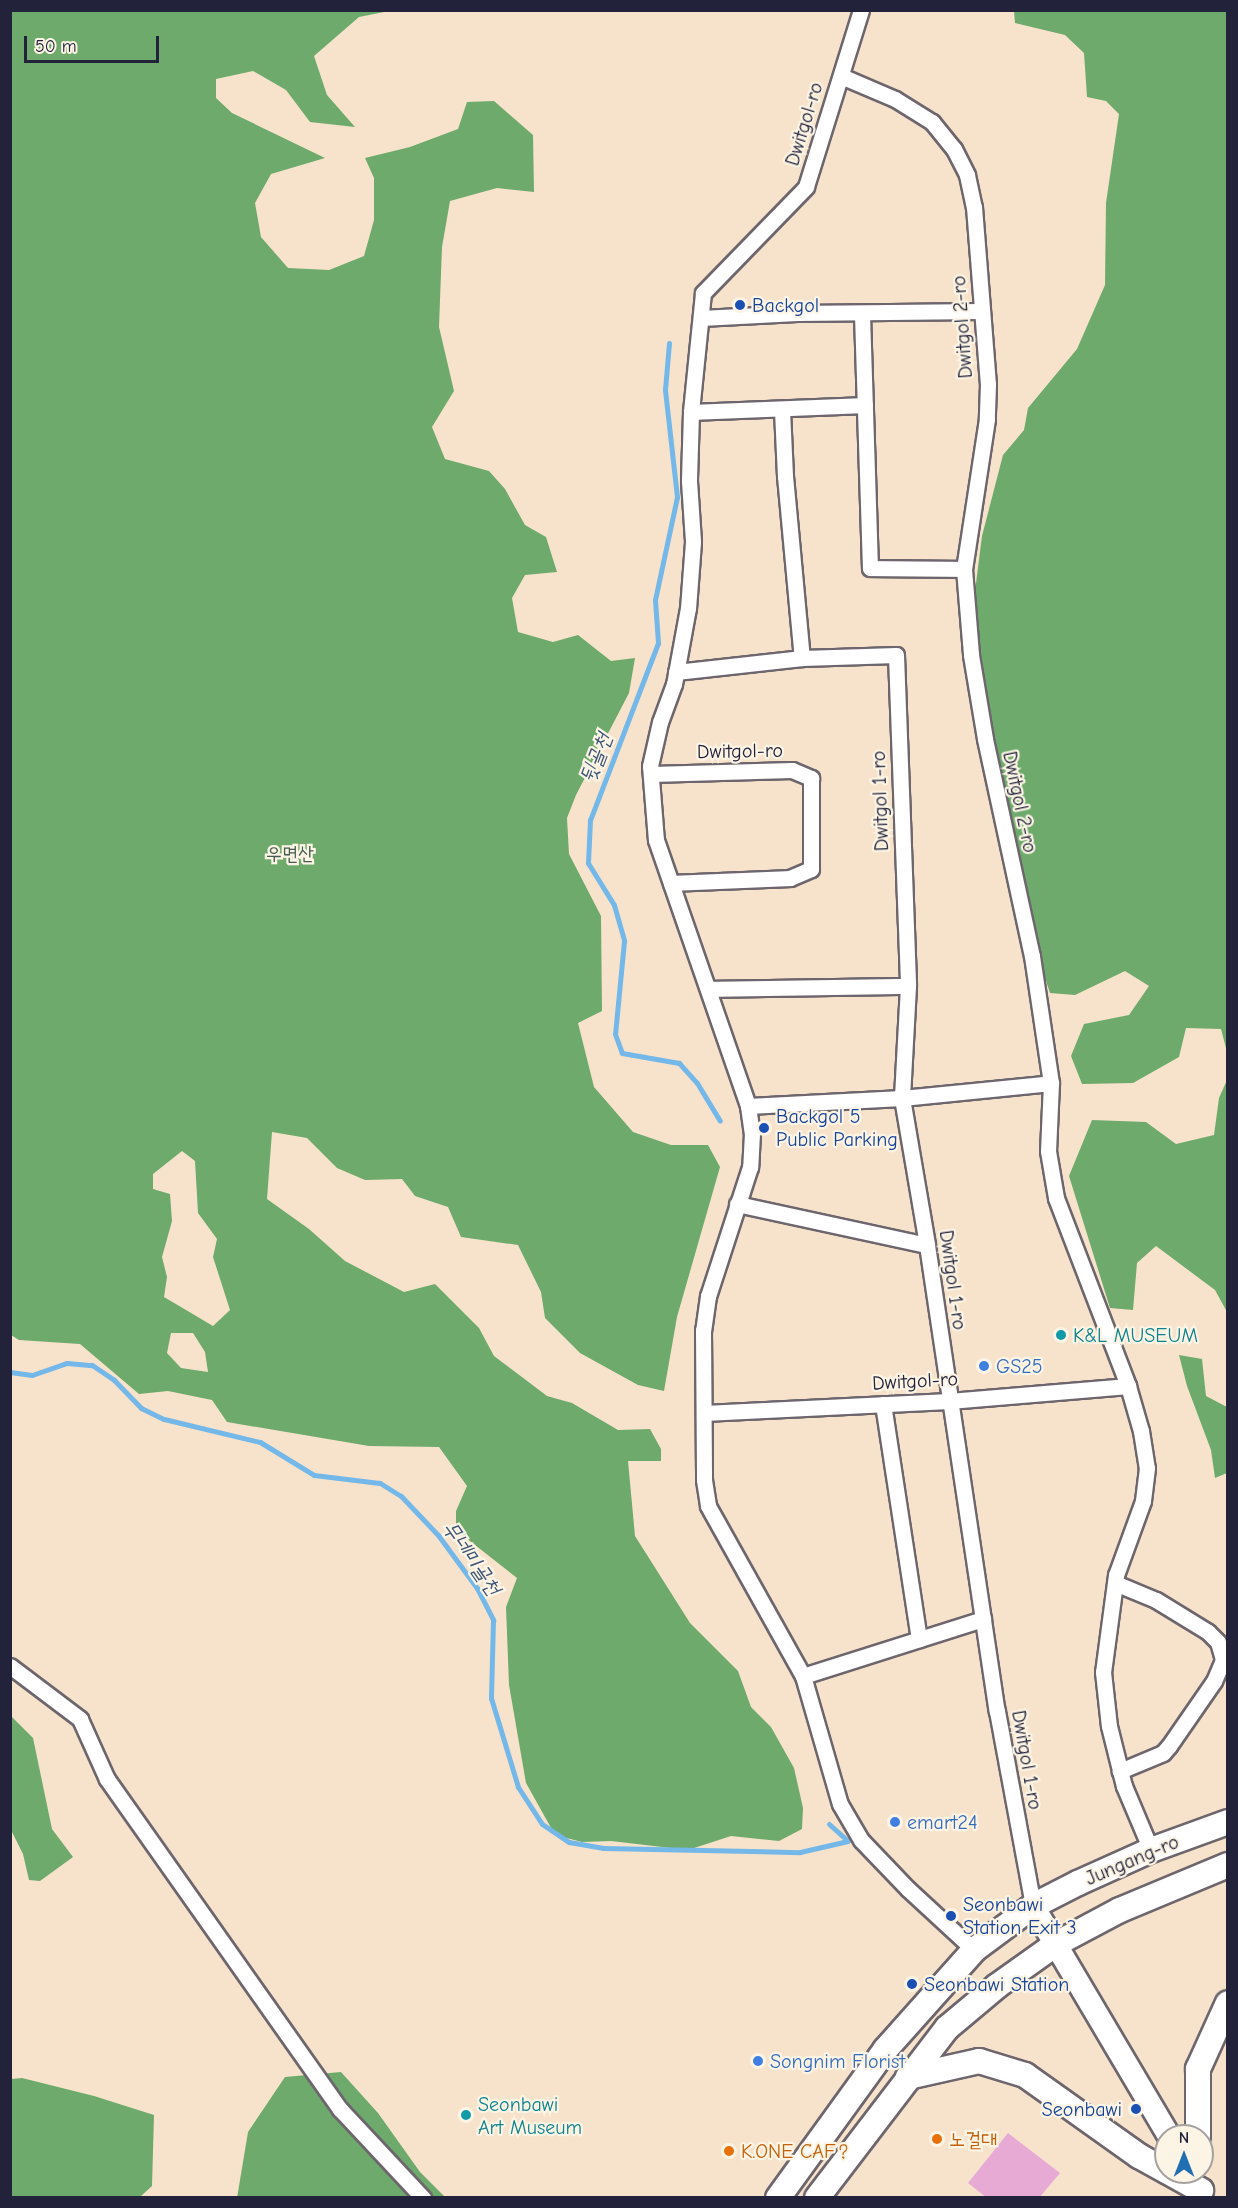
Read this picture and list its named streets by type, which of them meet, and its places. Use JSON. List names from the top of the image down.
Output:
{
  "streets": {
    "main road": ["Jungang-ro"],
    "street": ["Dwitgol-ro", "Dwitgol 2-ro", "Dwitgol 1-ro"]
  },
  "crossings": [
    ["Dwitgol-ro", "Dwitgol 2-ro"],
    ["Dwitgol-ro", "Dwitgol 1-ro"],
    ["Dwitgol-ro", "Jungang-ro"],
    ["Dwitgol 2-ro", "Jungang-ro"],
    ["Dwitgol 1-ro", "Jungang-ro"]
  ],
  "water": ["뒷골천", "무네미골천"],
  "parks": ["우면산"],
  "places": [
    "Backgol",
    "Backgol 5 Public Parking",
    "K&L MUSEUM",
    "GS25",
    "emart24",
    "Seonbawi Station Exit 3",
    "Seonbawi Station",
    "Songnim Florist",
    "Seonbawi",
    "Seonbawi Art Museum",
    "노걸대",
    "K.ONE CAF？"
  ],
  "scale_bar": "50 m",
  "north": "top"
}
